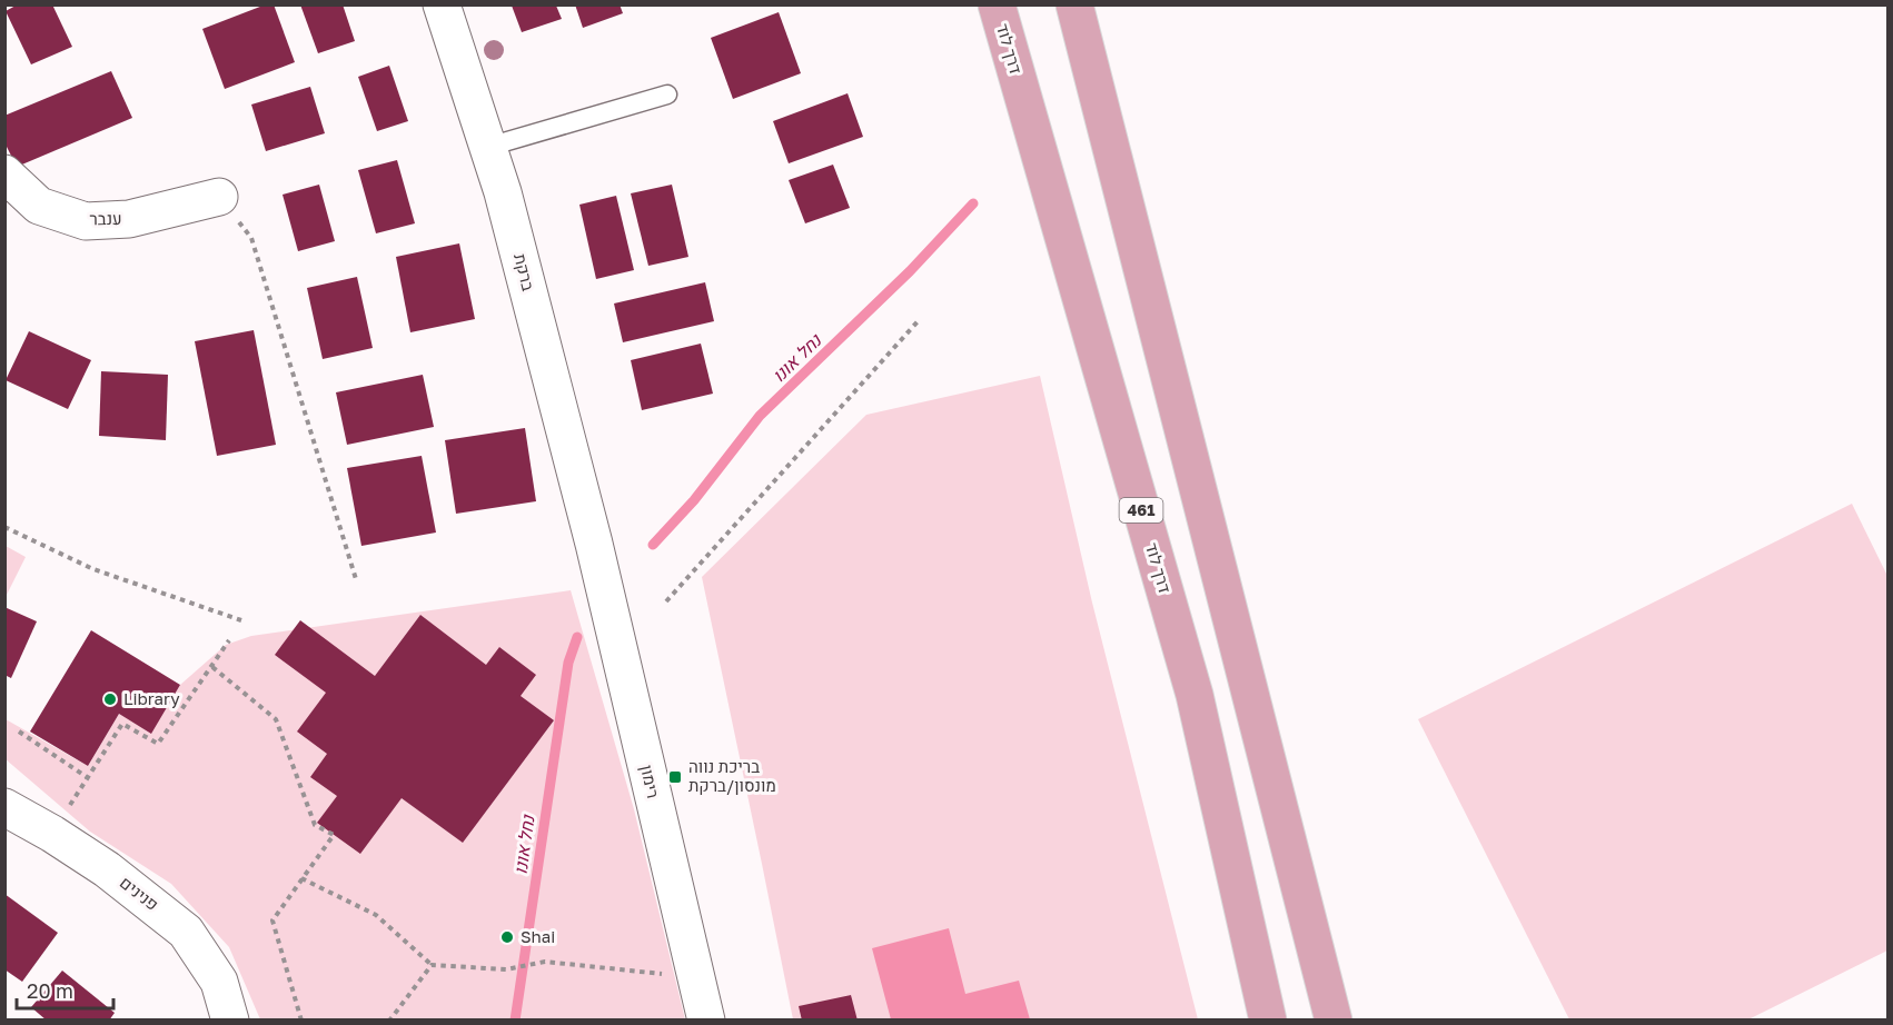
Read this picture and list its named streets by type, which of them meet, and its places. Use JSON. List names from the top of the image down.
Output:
{
  "streets": {
    "main road": ["דרך לוד", "461"],
    "street": [
      "ענבר",
      "ברקת",
      "רימון",
      "פנינים"
    ]
  },
  "crossings": [
    ["ברקת", "רימון"]
  ],
  "water": ["נחל אונו"],
  "places": {
    "other": ["Library", "Shai"],
    "transit": ["בריכת נווה מונסון/ברקת"]
  },
  "scale_bar": "20 m"
}
